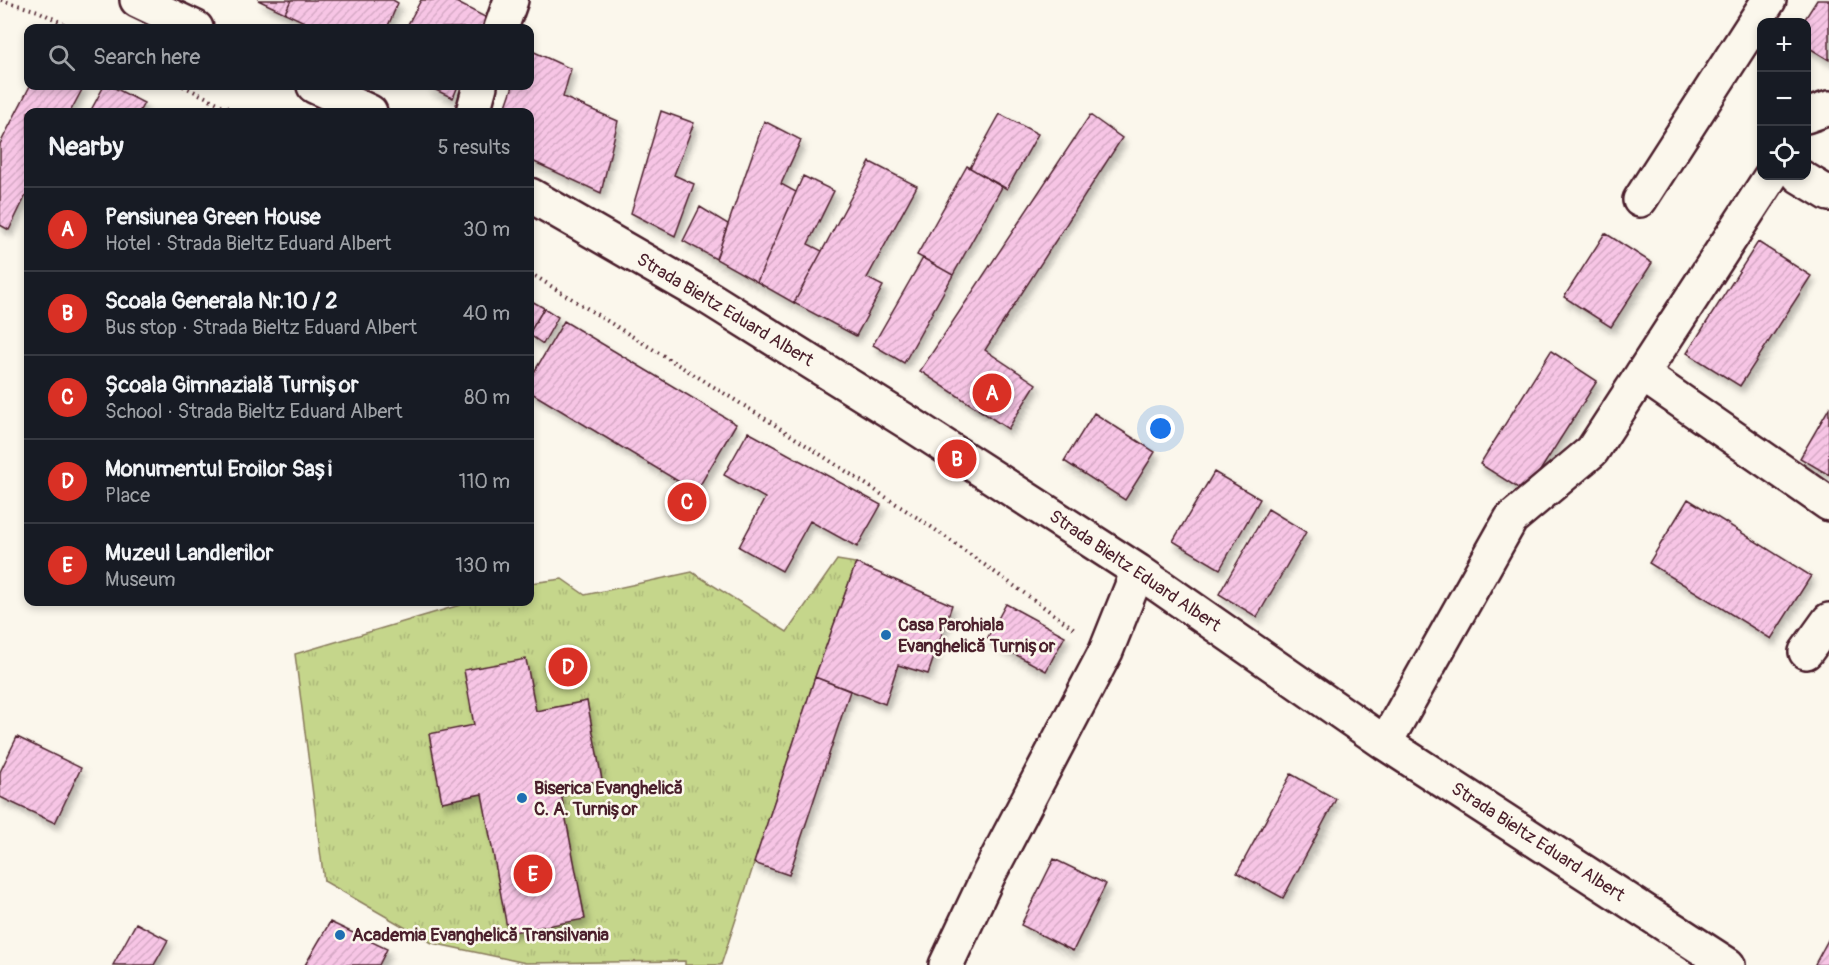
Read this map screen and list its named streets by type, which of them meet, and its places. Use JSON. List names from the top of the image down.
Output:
{
  "streets": {
    "street": ["Strada Bieltz Eduard Albert"]
  },
  "places": ["Casa Parohiala Evanghelică Turnișor", "Biserica Evanghelică C. A. Turnișor", "Academia Evanghelică Transilvania"],
  "page": {
    "map_buttons": ["+", "−"],
    "search": "Search here",
    "heading": ["Nearby", "5 results"],
    "list": [
      {
        "mark": "A",
        "name": "Pensiunea Green House",
        "note": "Hotel · Strada Bieltz Eduard Albert",
        "value": "30 m"
      },
      {
        "mark": "B",
        "name": "Scoala Generala Nr.10 / 2",
        "note": "Bus stop · Strada Bieltz Eduard Albert",
        "value": "40 m"
      },
      {
        "mark": "C",
        "name": "Școala Gimnazială Turnișor",
        "note": "School · Strada Bieltz Eduard Albert",
        "value": "80 m"
      },
      {
        "mark": "D",
        "name": "Monumentul Eroilor Sași",
        "note": "Place",
        "value": "110 m"
      },
      {
        "mark": "E",
        "name": "Muzeul Landlerilor",
        "note": "Museum",
        "value": "130 m"
      }
    ],
    "pins": [
      "A",
      "B",
      "C",
      "D",
      "E"
    ]
  }
}
